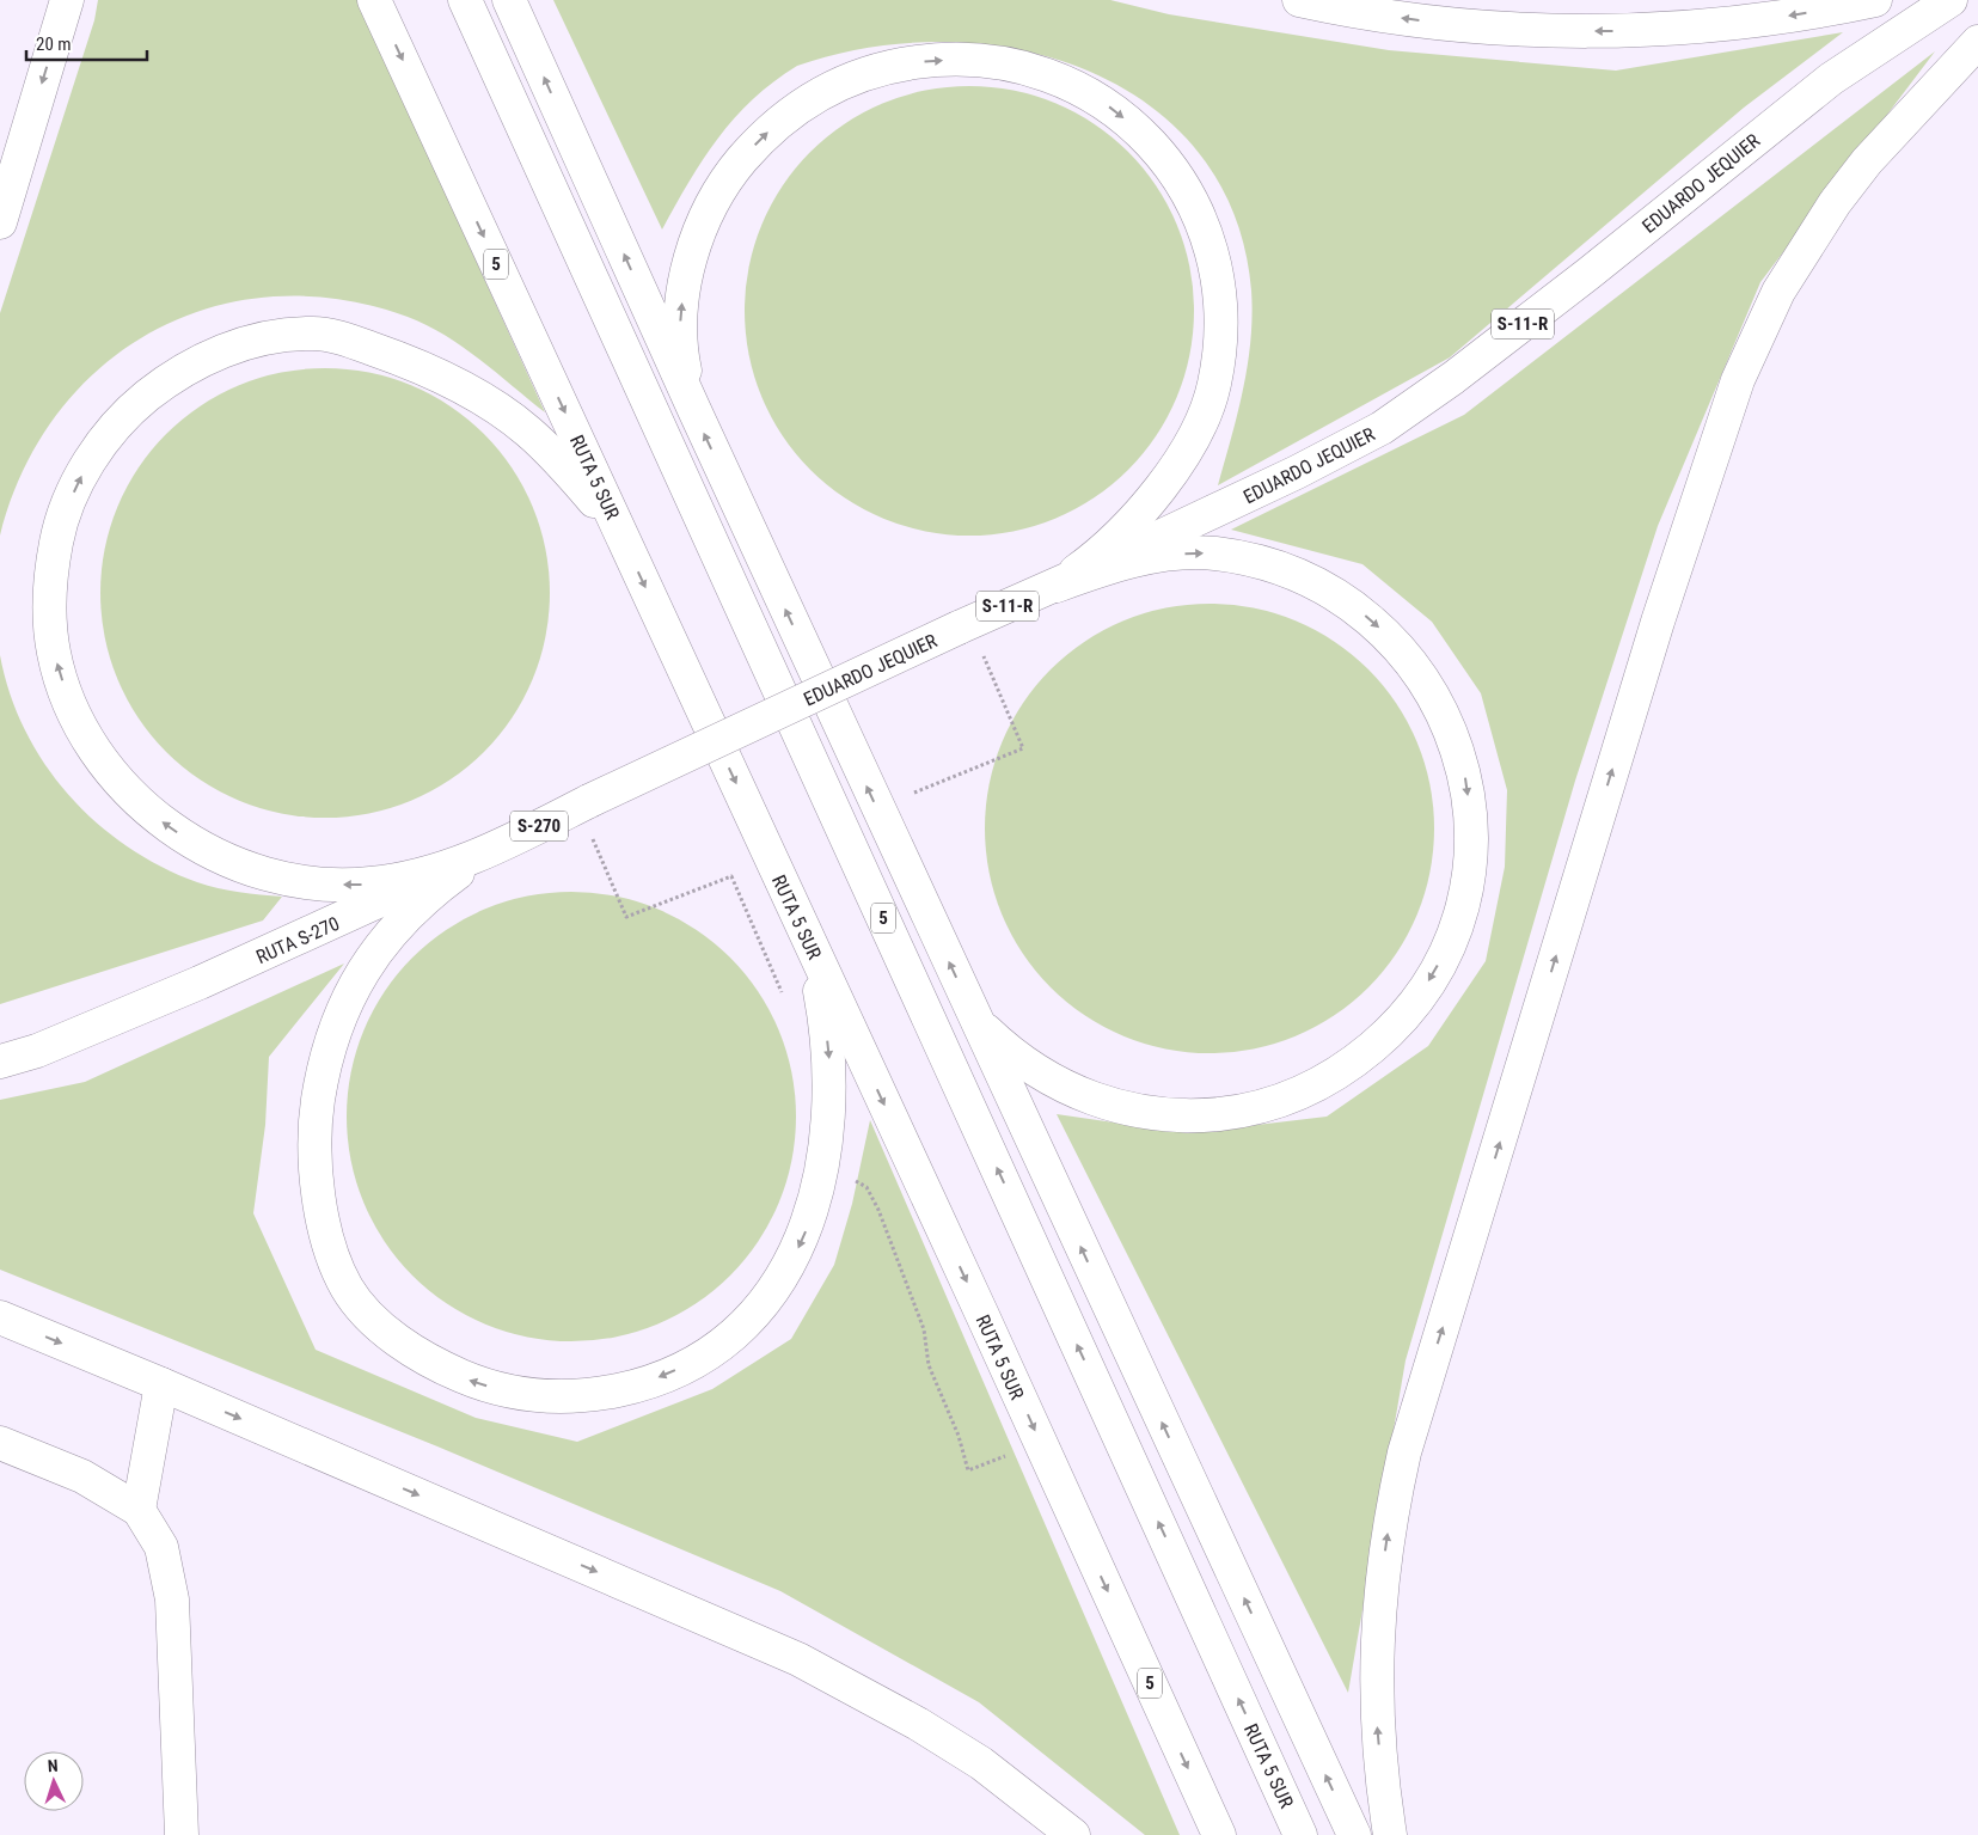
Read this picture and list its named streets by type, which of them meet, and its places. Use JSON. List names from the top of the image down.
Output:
{
  "streets": {
    "main road": [
      "EDUARDO JEQUIER",
      "5",
      "S-11-R",
      "RUTA 5 SUR",
      "S-270",
      "RUTA S-270"
    ]
  },
  "crossings": [
    ["EDUARDO JEQUIER", "RUTA S-270"]
  ],
  "scale_bar": "20 m",
  "north": "top"
}
